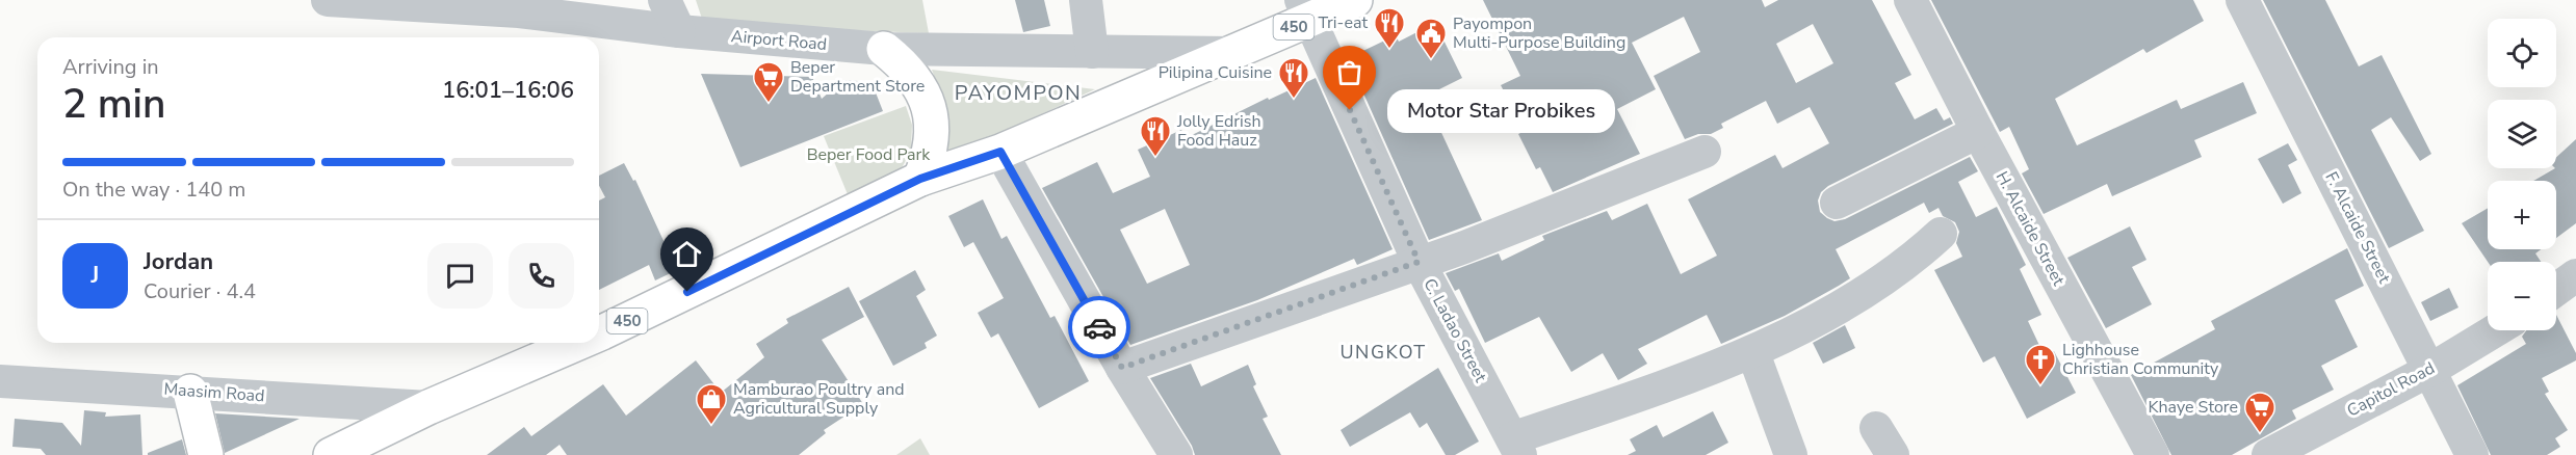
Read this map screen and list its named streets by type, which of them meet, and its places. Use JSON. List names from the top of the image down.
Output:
{
  "streets": {
    "main road": ["450"],
    "street": [
      "Airport Road",
      "F. Alcaide Street",
      "H. Alcaide Street",
      "C. Ladao Street",
      "Capitol Road",
      "Maasim Road"
    ]
  },
  "crossings": [
    ["450", "Airport Road"],
    ["450", "C. Ladao Street"],
    ["450", "Maasim Road"],
    ["F. Alcaide Street", "Capitol Road"]
  ],
  "districts": ["PAYOMPON", "UNGKOT"],
  "parks": ["Beper Food Park"],
  "places": {
    "restaurant": ["Tri-eat", "Pilipina Cuisine", "Jolly Edrish Food Hauz"],
    "public building": ["Payompon Multi-Purpose Building"],
    "supermarket": ["Beper Department Store", "Khaye Store"],
    "other": ["Motor Star Probikes"],
    "church": ["Lighhouse Christian Community"],
    "shop": ["Mamburao Poultry and Agricultural Supply"]
  },
  "page": {
    "map_buttons": ["+", "−"],
    "heading": ["2 min", "Arriving in", "16:01–16:06"],
    "panel": ["Jordan", "Courier · 4.4"],
    "bubble": "Motor Star Probikes",
    "bar": "On the way · 140 m",
    "round": "J"
  }
}
